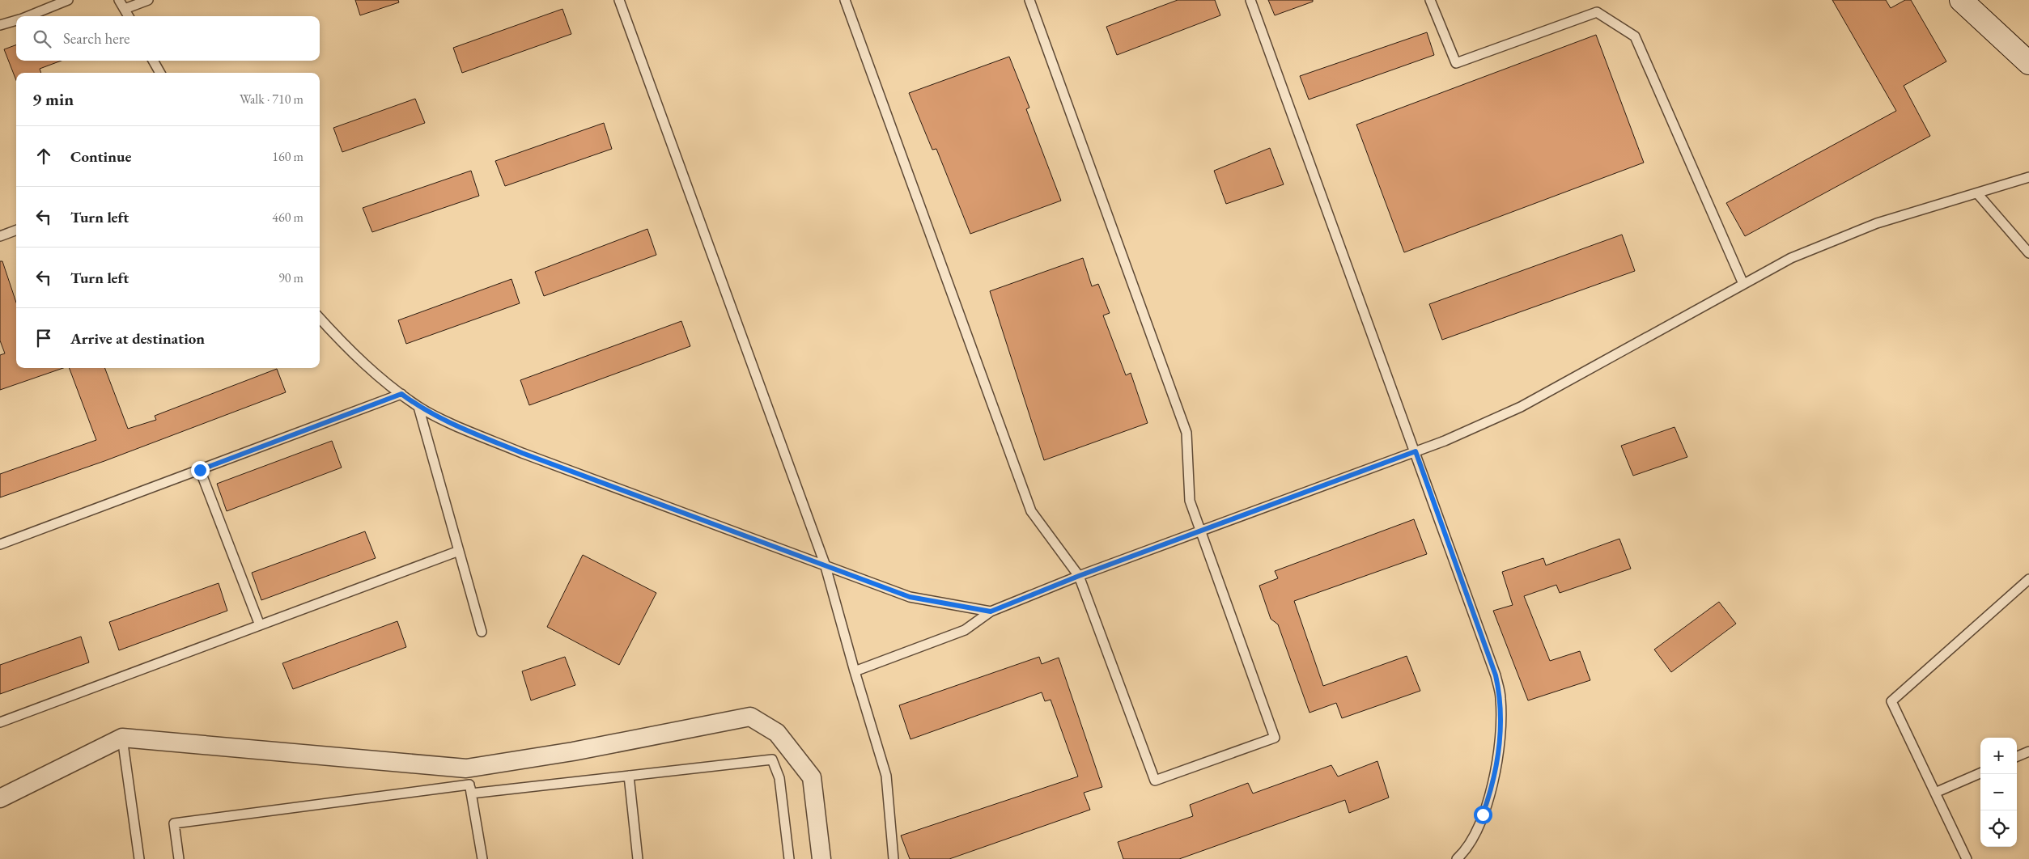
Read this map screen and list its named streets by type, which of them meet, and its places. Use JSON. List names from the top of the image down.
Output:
{
  "page": {
    "search": "Search here",
    "heading": ["9 min", "Walk · 710 m"],
    "list": [
      ["Continue", "160 m"],
      ["Turn left", "460 m"],
      ["Turn left", "90 m"],
      "Arrive at destination"
    ],
    "map_buttons": ["+", "−"]
  }
}
